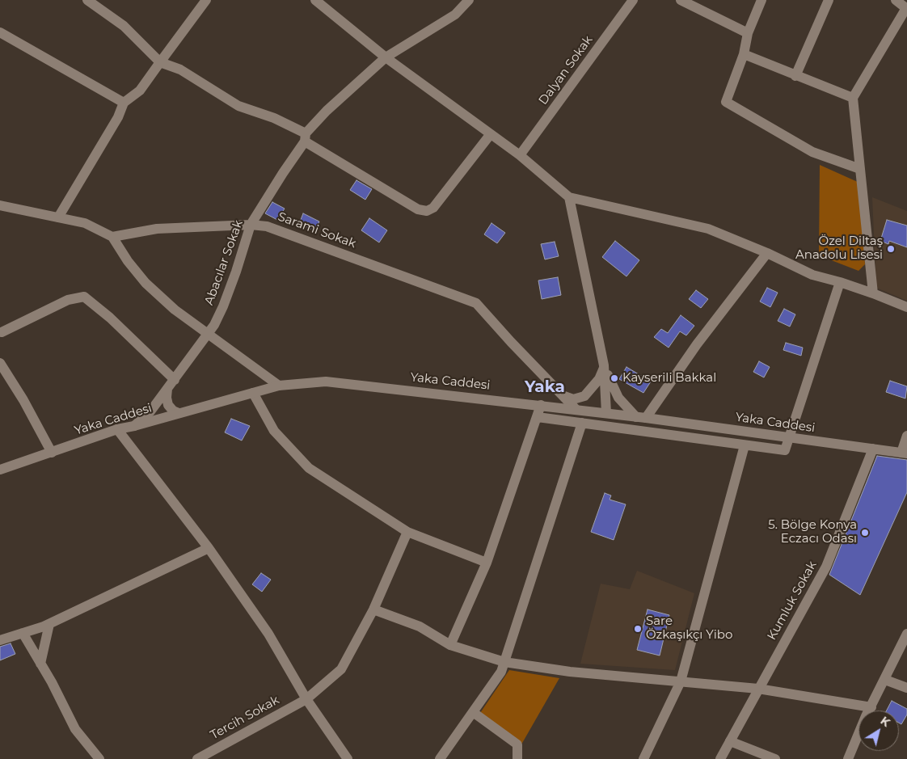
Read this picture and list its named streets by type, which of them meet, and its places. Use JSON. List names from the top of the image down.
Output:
{
  "streets": {
    "street": [
      "Dalyan Sokak",
      "Sarami Sokak",
      "Abacılar Sokak",
      "Yaka Caddesi",
      "Kumluk Sokak",
      "Tercih Sokak"
    ]
  },
  "crossings": [
    ["Sarami Sokak", "Abacılar Sokak"],
    ["Sarami Sokak", "Yaka Caddesi"],
    ["Abacılar Sokak", "Yaka Caddesi"],
    ["Yaka Caddesi", "Kumluk Sokak"]
  ],
  "districts": ["Yaka"],
  "places": [
    "Özel Diltaş Anadolu Lisesi",
    "Kayserili Bakkal",
    "5. Bölge Konya Eczacı Odası",
    "Sare Özkaşıkçı Yibo"
  ],
  "north": "top right"
}
